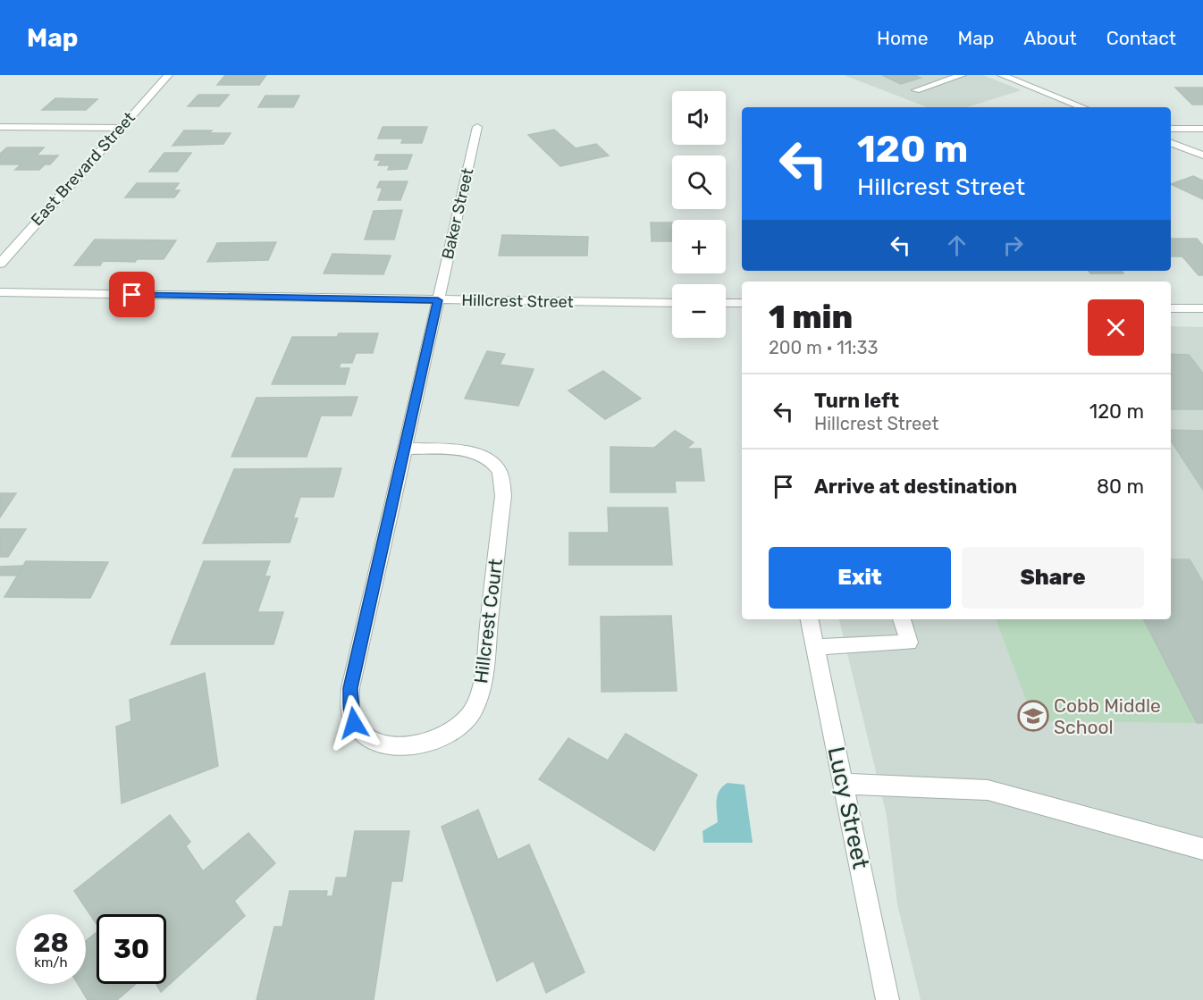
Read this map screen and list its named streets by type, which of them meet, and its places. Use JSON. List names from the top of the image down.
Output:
{
  "streets": {
    "street": [
      "East Brevard Street",
      "Baker Street",
      "Hillcrest Street",
      "Hillcrest Court",
      "Lucy Street"
    ]
  },
  "crossings": [
    ["Baker Street", "Hillcrest Street"],
    ["Baker Street", "Hillcrest Court"],
    ["Hillcrest Street", "Hillcrest Court"]
  ],
  "places": {
    "school or university": ["Cobb Middle School"]
  },
  "page": {
    "header": "Map",
    "nav": [
      "Home",
      "Map",
      "About",
      "Contact"
    ],
    "map_buttons": ["+", "−"],
    "turn": ["120 m", "Hillcrest Street"],
    "heading": ["1 min", "200 m · 11:33"],
    "list": [
      {
        "name": "Turn left",
        "note": "Hillcrest Street",
        "value": "120 m"
      },
      {
        "name": "Arrive at destination",
        "value": "80 m"
      }
    ],
    "buttons": ["Exit", "Share"],
    "speed": "28 km/h",
    "limit": "30"
  }
}
